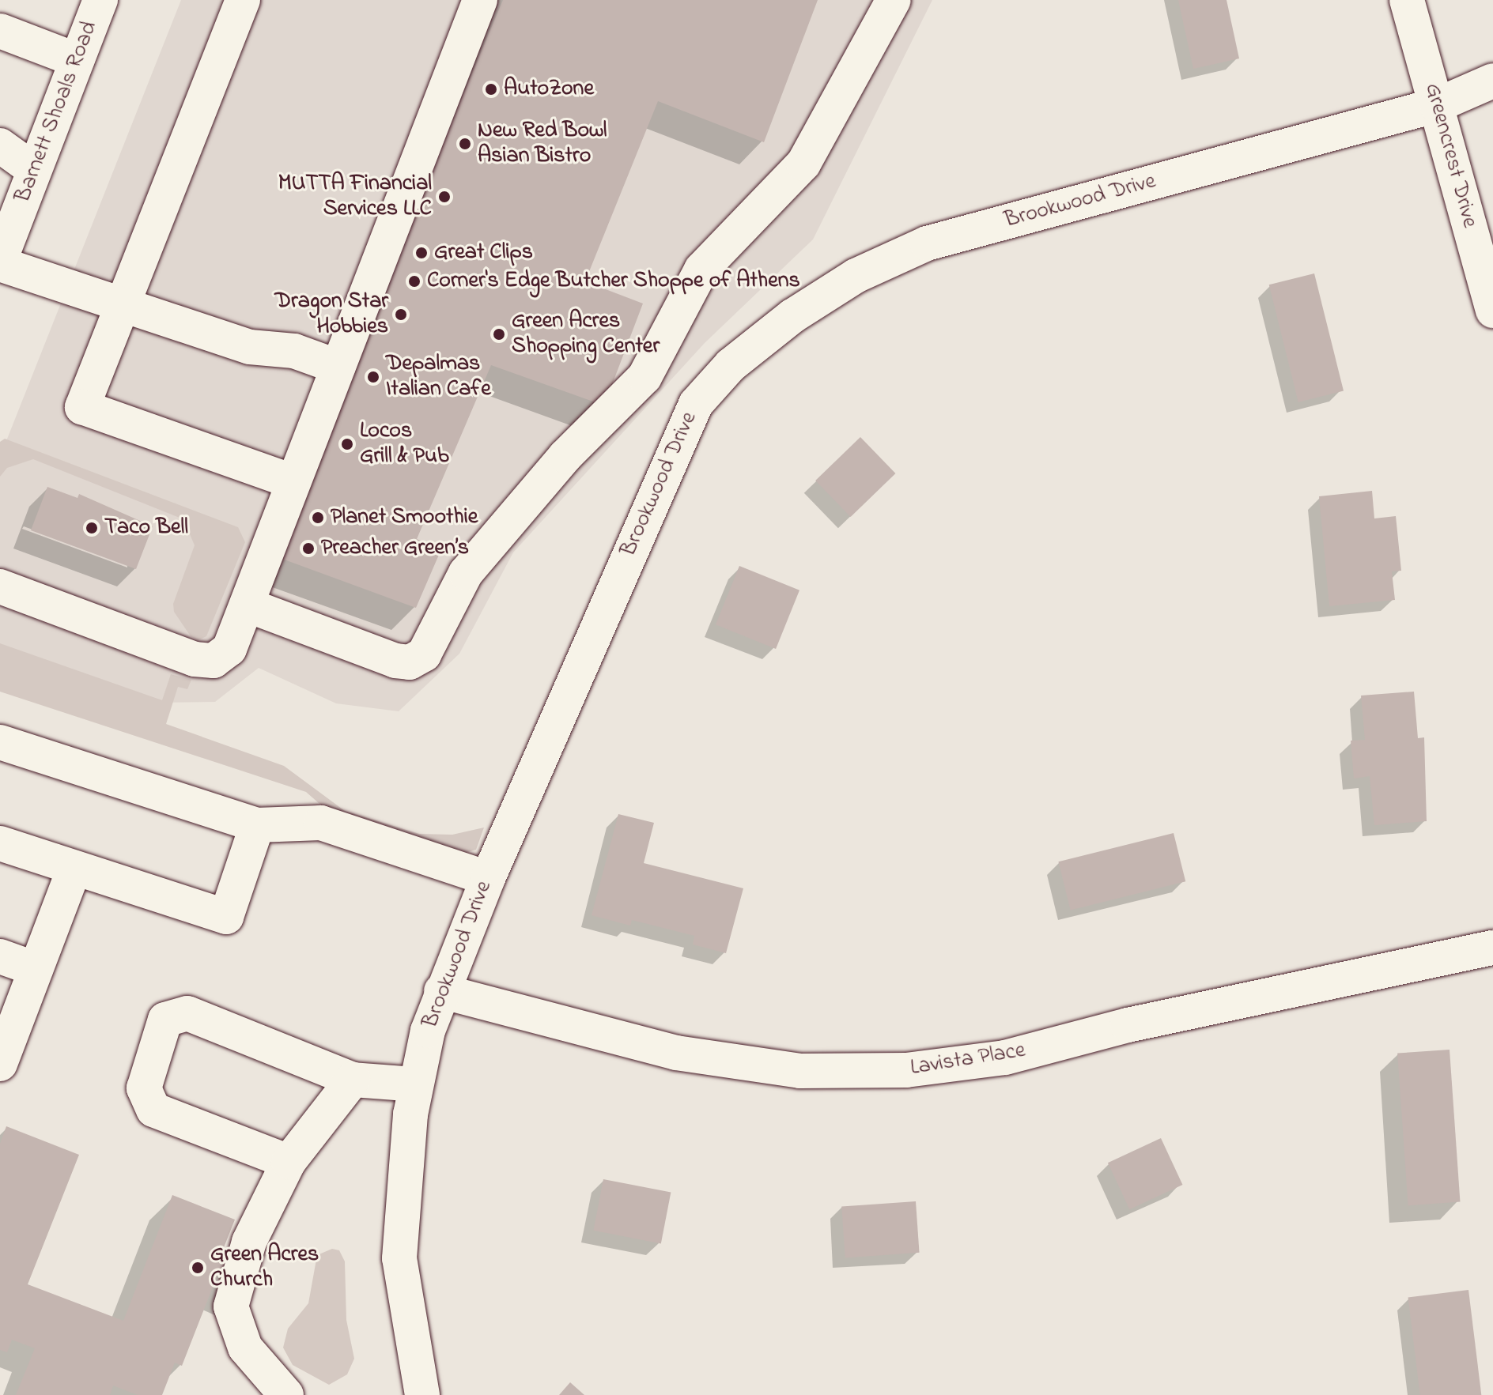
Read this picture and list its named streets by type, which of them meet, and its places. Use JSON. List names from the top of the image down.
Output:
{
  "streets": {
    "street": [
      "Barnett Shoals Road",
      "Greencrest Drive",
      "Brookwood Drive",
      "Lavista Place"
    ]
  },
  "crossings": [
    ["Greencrest Drive", "Brookwood Drive"],
    ["Brookwood Drive", "Lavista Place"]
  ],
  "places": [
    "AutoZone",
    "New Red Bowl Asian Bistro",
    "MUTTA Financial Services LLC",
    "Great Clips",
    "Corner's Edge Butcher Shoppe of Athens",
    "Dragon Star Hobbies",
    "Green Acres Shopping Center",
    "Depalmas Italian Cafe",
    "Locos Grill & Pub",
    "Planet Smoothie",
    "Taco Bell",
    "Preacher Green’s",
    "Green Acres Church"
  ]
}
